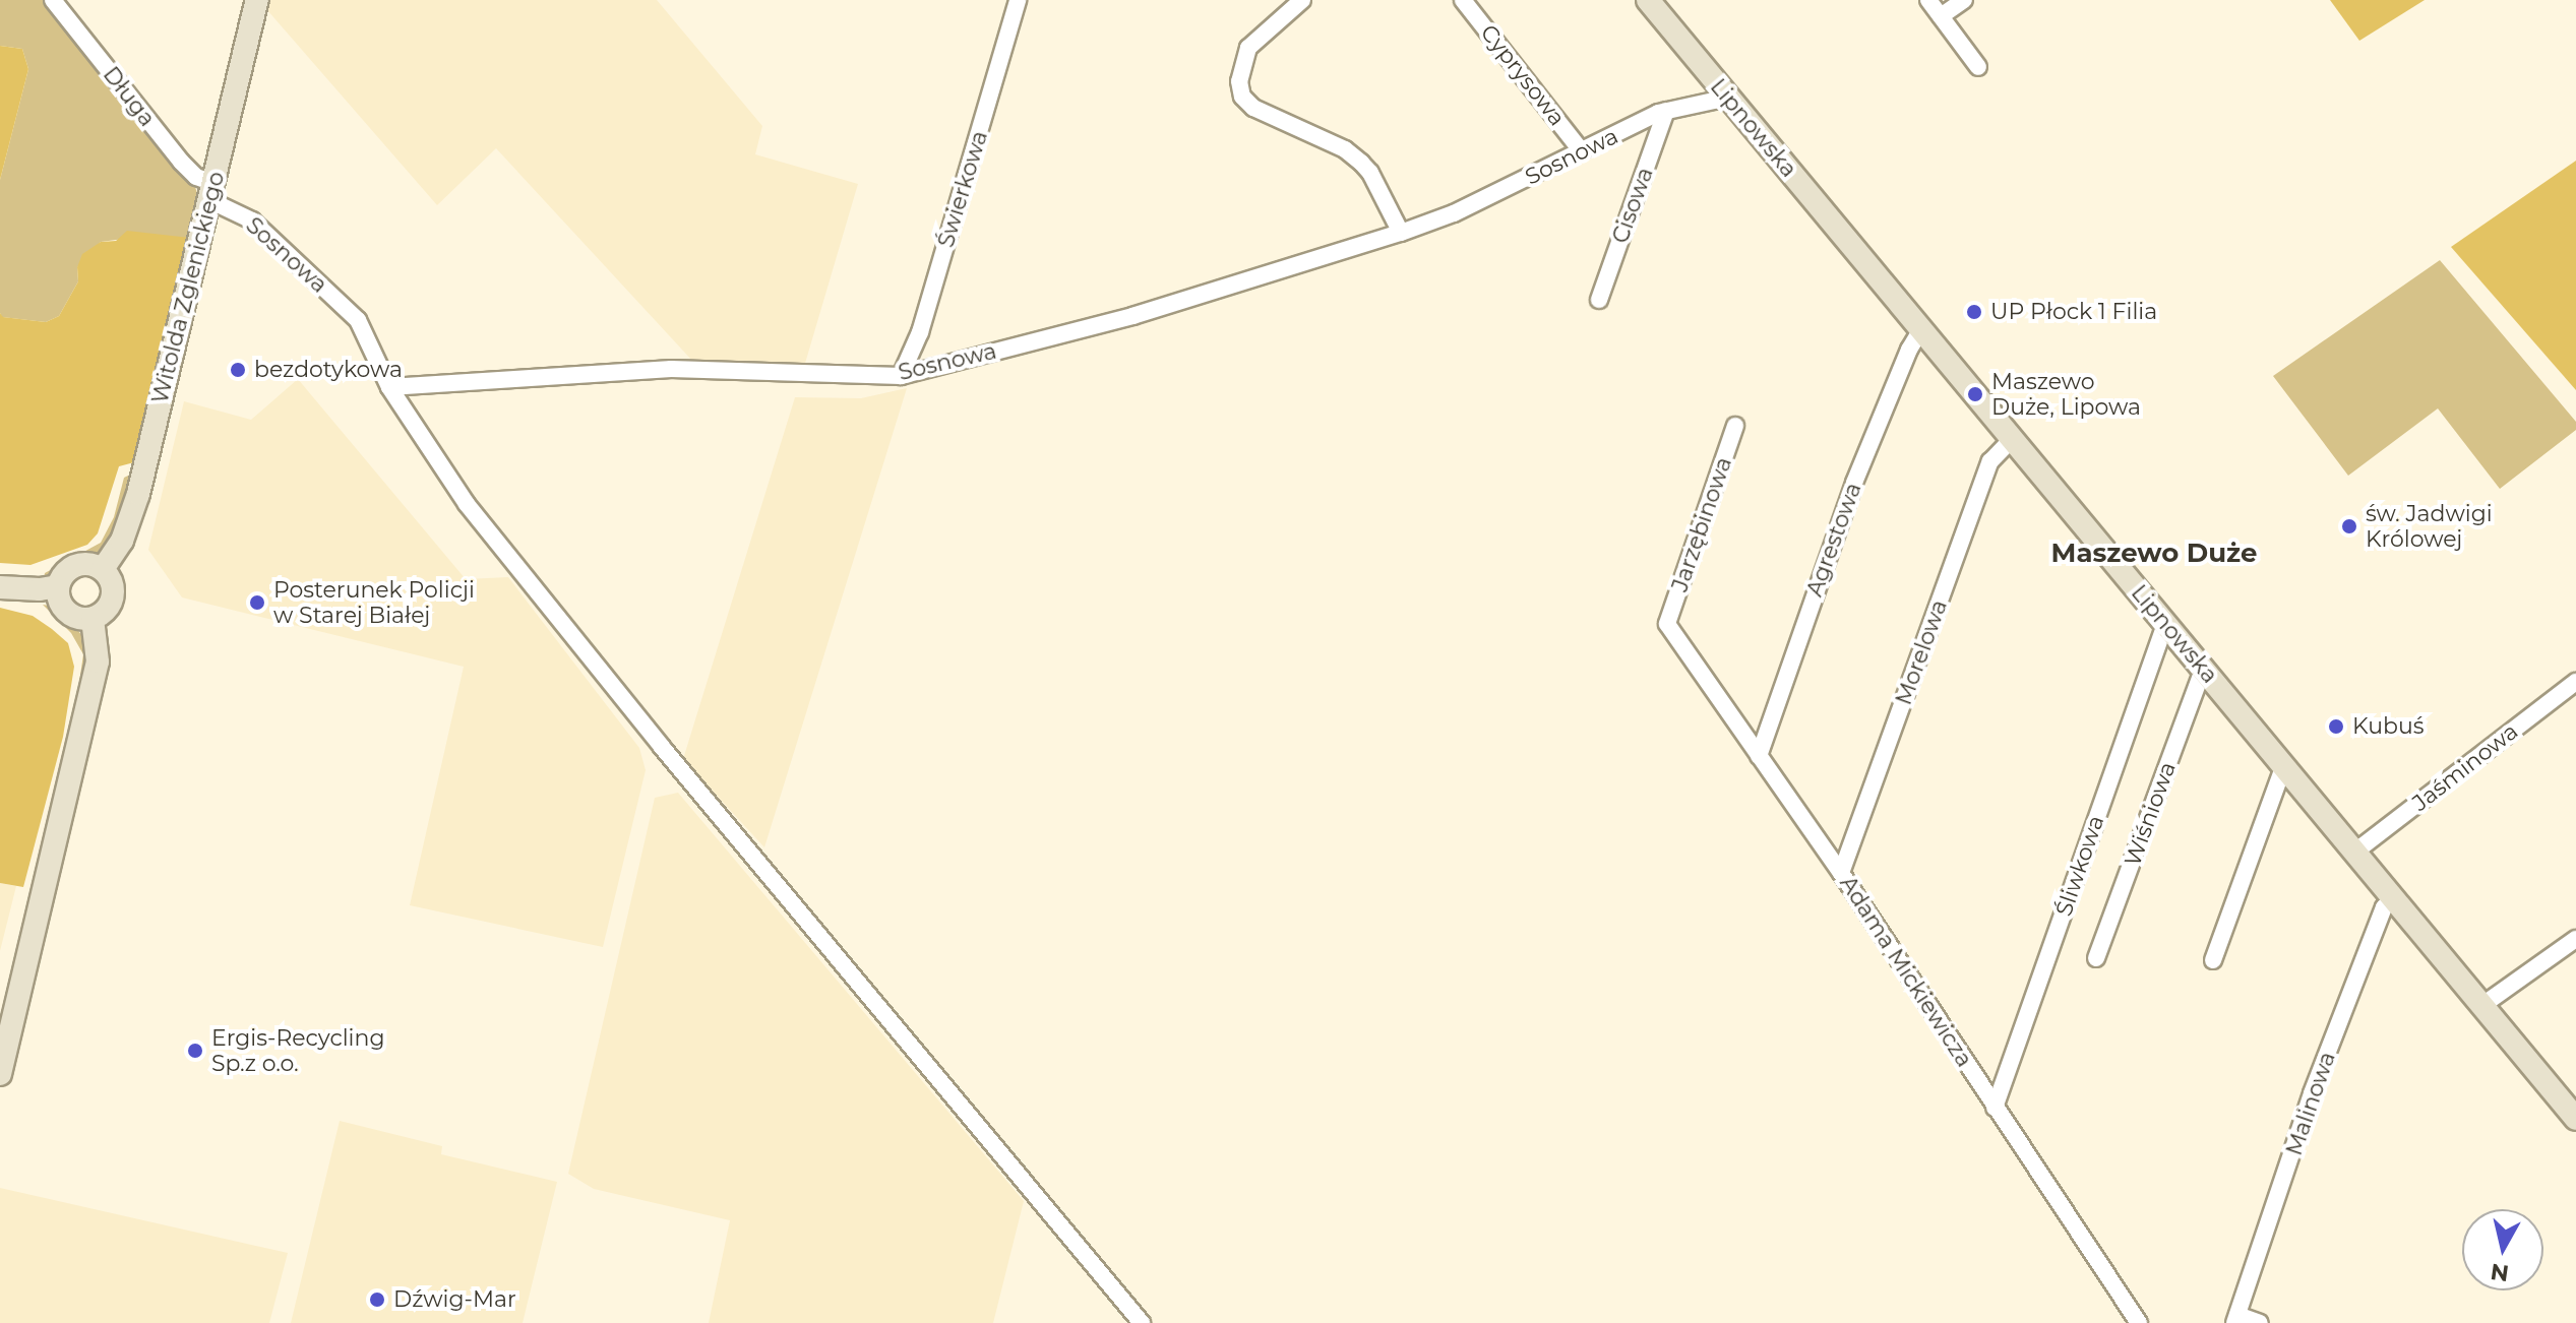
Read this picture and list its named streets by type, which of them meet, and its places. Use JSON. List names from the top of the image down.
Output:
{
  "streets": {
    "main road": ["Lipnowska", "Witolda Zglenickiego"],
    "street": [
      "Cyprysowa",
      "Długa",
      "Sosnowa",
      "Świerkowa",
      "Cisowa",
      "Jarzębinowa",
      "Agrestowa",
      "Morelowa",
      "Jaśminowa",
      "Wiśniowa",
      "Śliwkowa",
      "Adama Mickiewicza",
      "Malinowa"
    ]
  },
  "crossings": [
    ["Cyprysowa", "Sosnowa"],
    ["Długa", "Sosnowa"],
    ["Długa", "Witolda Zglenickiego"],
    ["Lipnowska", "Sosnowa"],
    ["Lipnowska", "Agrestowa"],
    ["Lipnowska", "Morelowa"],
    ["Lipnowska", "Jaśminowa"],
    ["Lipnowska", "Wiśniowa"],
    ["Lipnowska", "Śliwkowa"],
    ["Lipnowska", "Malinowa"],
    ["Sosnowa", "Świerkowa"],
    ["Sosnowa", "Cisowa"],
    ["Sosnowa", "Witolda Zglenickiego"],
    ["Jarzębinowa", "Adama Mickiewicza"],
    ["Agrestowa", "Adama Mickiewicza"],
    ["Morelowa", "Adama Mickiewicza"],
    ["Śliwkowa", "Adama Mickiewicza"]
  ],
  "districts": ["Maszewo Duże"],
  "places": [
    "UP Płock 1 Filia",
    "bezdotykowa",
    "Maszewo Duże, Lipowa",
    "św. Jadwigi Królowej",
    "Posterunek Policji w Starej Białej",
    "Kubuś",
    "Ergis-Recycling Sp.z o.o.",
    "Dźwig-Mar"
  ],
  "north": "bottom"
}
